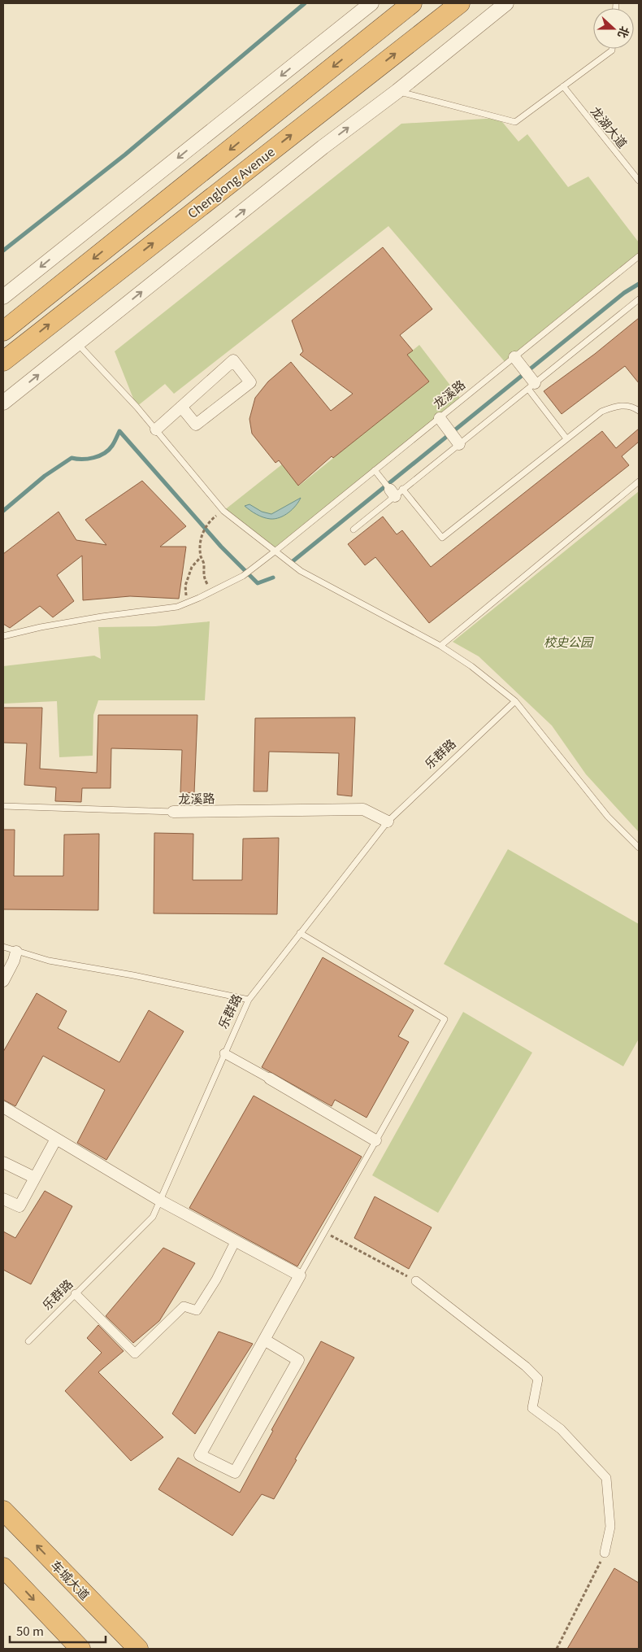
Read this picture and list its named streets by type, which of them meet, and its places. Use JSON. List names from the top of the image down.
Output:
{
  "streets": {
    "highway": ["Chenglong Avenue", "车城大道"],
    "street": ["龙溪路"],
    "lane": ["龙湖大道", "乐群路"]
  },
  "crossings": [
    ["龙溪路", "乐群路"]
  ],
  "parks": ["校史公园"],
  "scale_bar": "50 m",
  "north": "right"
}
